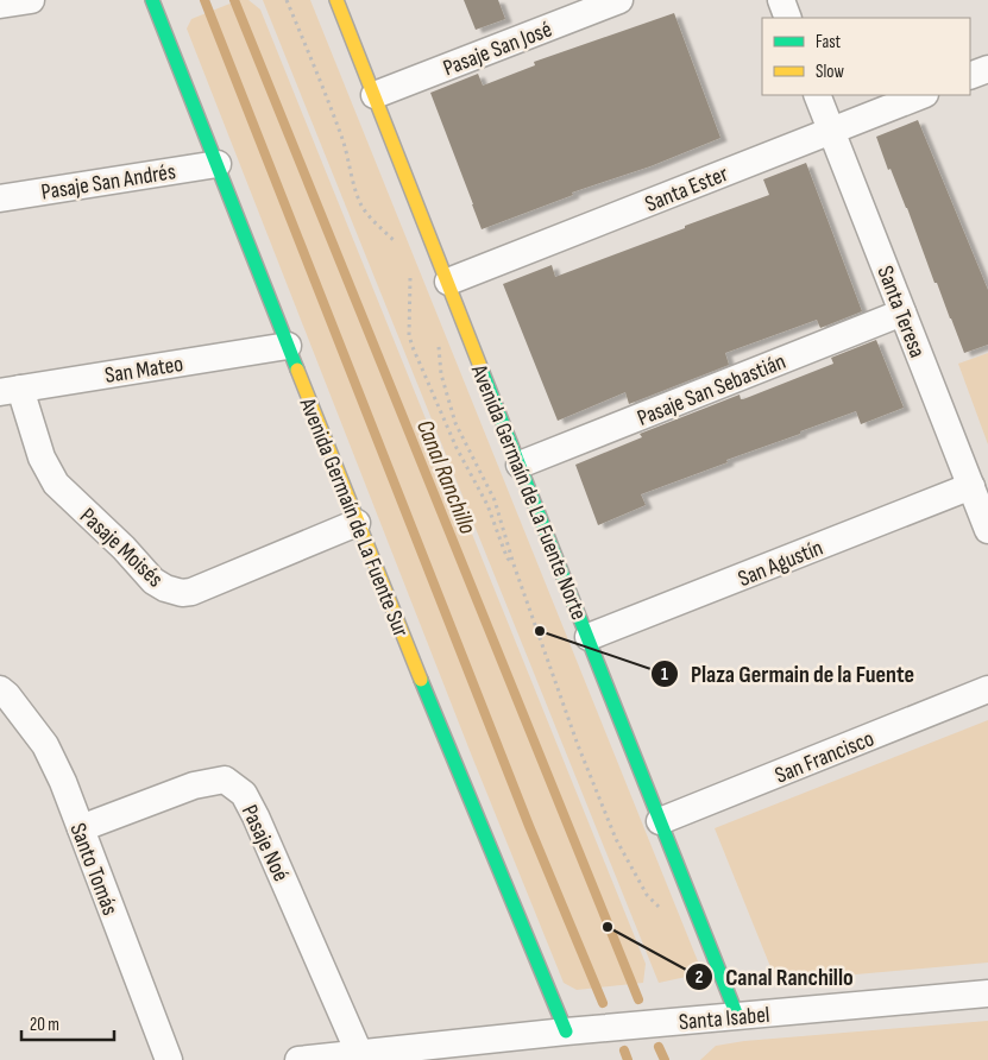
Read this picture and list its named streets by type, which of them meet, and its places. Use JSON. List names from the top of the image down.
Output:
{
  "streets": {
    "street": [
      "Pasaje San José",
      "Pasaje San Andrés",
      "Santa Ester",
      "Santa Teresa",
      "San Mateo",
      "Pasaje San Sebastián",
      "Avenida Germaín de La Fuente Norte",
      "Avenida Germaín de La Fuente Sur",
      "Pasaje Moisés",
      "San Agustín",
      "San Francisco",
      "Pasaje Noé",
      "Santo Tomás",
      "Santa Isabel"
    ]
  },
  "crossings": [
    ["Pasaje San José", "Avenida Germaín de La Fuente Norte"],
    ["Pasaje San Andrés", "Avenida Germaín de La Fuente Sur"],
    ["Santa Ester", "Santa Teresa"],
    ["Santa Ester", "Avenida Germaín de La Fuente Norte"],
    ["Santa Teresa", "Pasaje San Sebastián"],
    ["Santa Teresa", "San Agustín"],
    ["San Mateo", "Avenida Germaín de La Fuente Sur"],
    ["San Mateo", "Pasaje Moisés"],
    ["Pasaje San Sebastián", "Avenida Germaín de La Fuente Norte"],
    ["Avenida Germaín de La Fuente Norte", "San Agustín"],
    ["Avenida Germaín de La Fuente Norte", "San Francisco"],
    ["Avenida Germaín de La Fuente Norte", "Santa Isabel"],
    ["Avenida Germaín de La Fuente Sur", "Pasaje Moisés"],
    ["Avenida Germaín de La Fuente Sur", "Santa Isabel"],
    ["Pasaje Noé", "Santo Tomás"],
    ["Pasaje Noé", "Santa Isabel"]
  ],
  "water": ["Canal Ranchillo"],
  "places": ["Plaza Germain de la Fuente", "Canal Ranchillo"],
  "legend": ["Fast", "Slow"],
  "scale_bar": "20 m"
}
